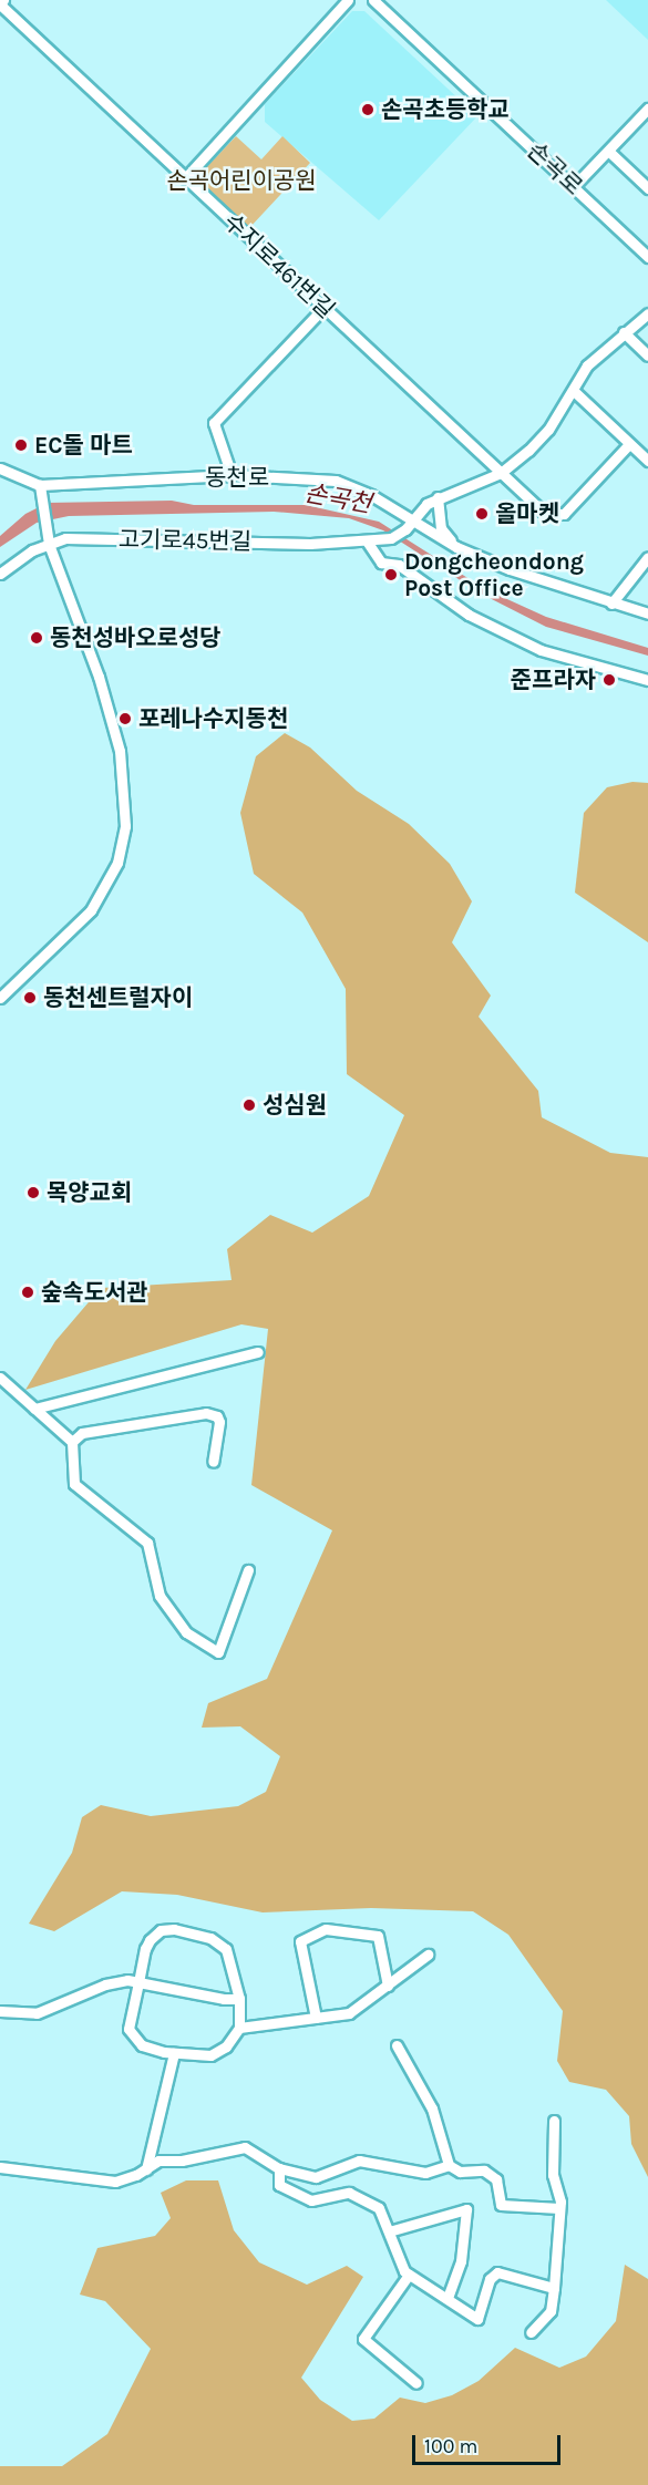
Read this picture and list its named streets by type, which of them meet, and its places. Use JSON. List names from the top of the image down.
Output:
{
  "streets": {
    "street": [
      "손곡로",
      "수지로461번길",
      "동천로",
      "고기로45번길"
    ]
  },
  "crossings": [
    ["동천로", "고기로45번길"]
  ],
  "water": ["손곡천"],
  "parks": ["손곡어린이공원"],
  "places": [
    "손곡초등학교",
    "EC돌 마트",
    "올마켓",
    "Dongcheondong Post Office",
    "동천성바오로성당",
    "준프라자",
    "포레나수지동천",
    "동천센트럴자이",
    "성심원",
    "목양교회",
    "숲속도서관"
  ],
  "scale_bar": "100 m"
}
